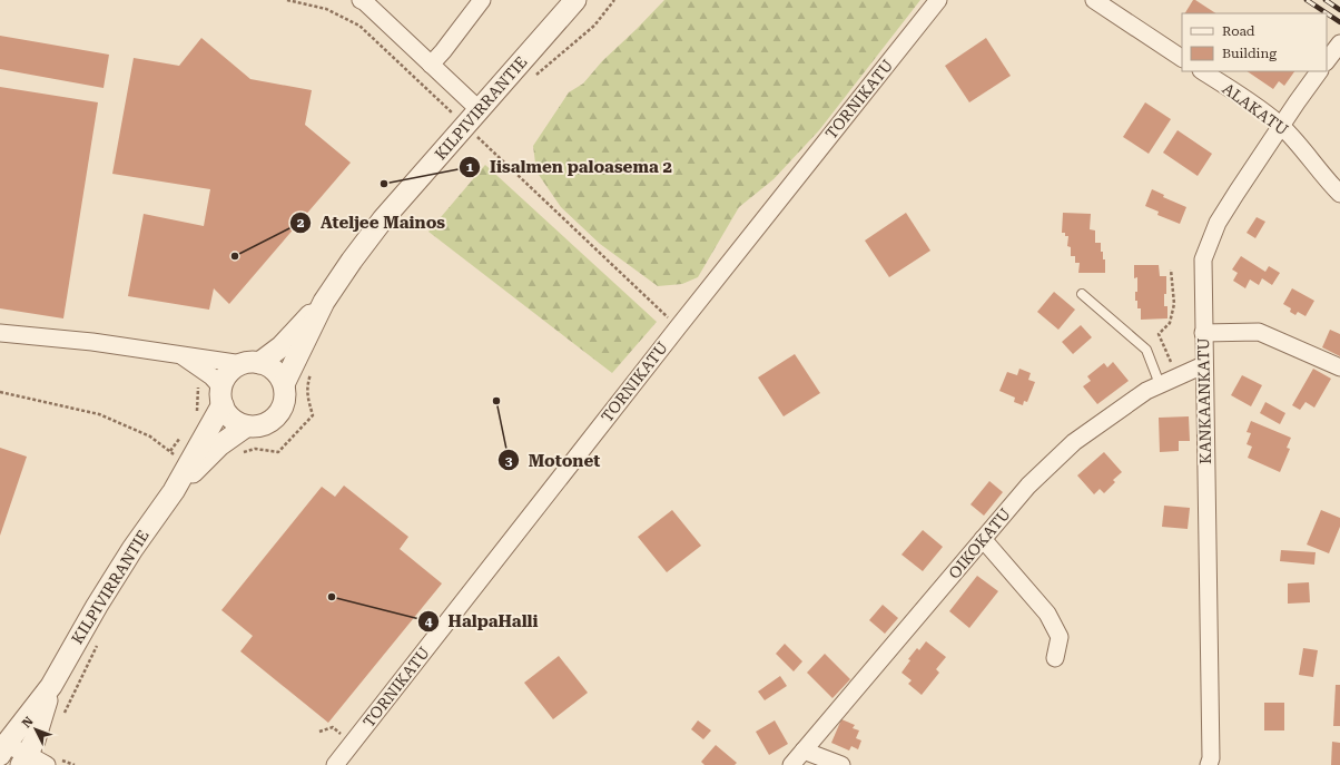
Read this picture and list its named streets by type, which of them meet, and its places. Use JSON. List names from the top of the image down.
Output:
{
  "streets": {
    "street": [
      "TORNIKATU",
      "KILPIVIRRANTIE",
      "ALAKATU",
      "KANKAANKATU",
      "OIKOKATU"
    ]
  },
  "crossings": [
    ["ALAKATU", "KANKAANKATU"],
    ["KANKAANKATU", "OIKOKATU"]
  ],
  "places": [
    "Iisalmen paloasema 2",
    "Ateljee Mainos",
    "Motonet",
    "HalpaHalli"
  ],
  "legend": ["Road", "Building"],
  "north": "top left"
}
